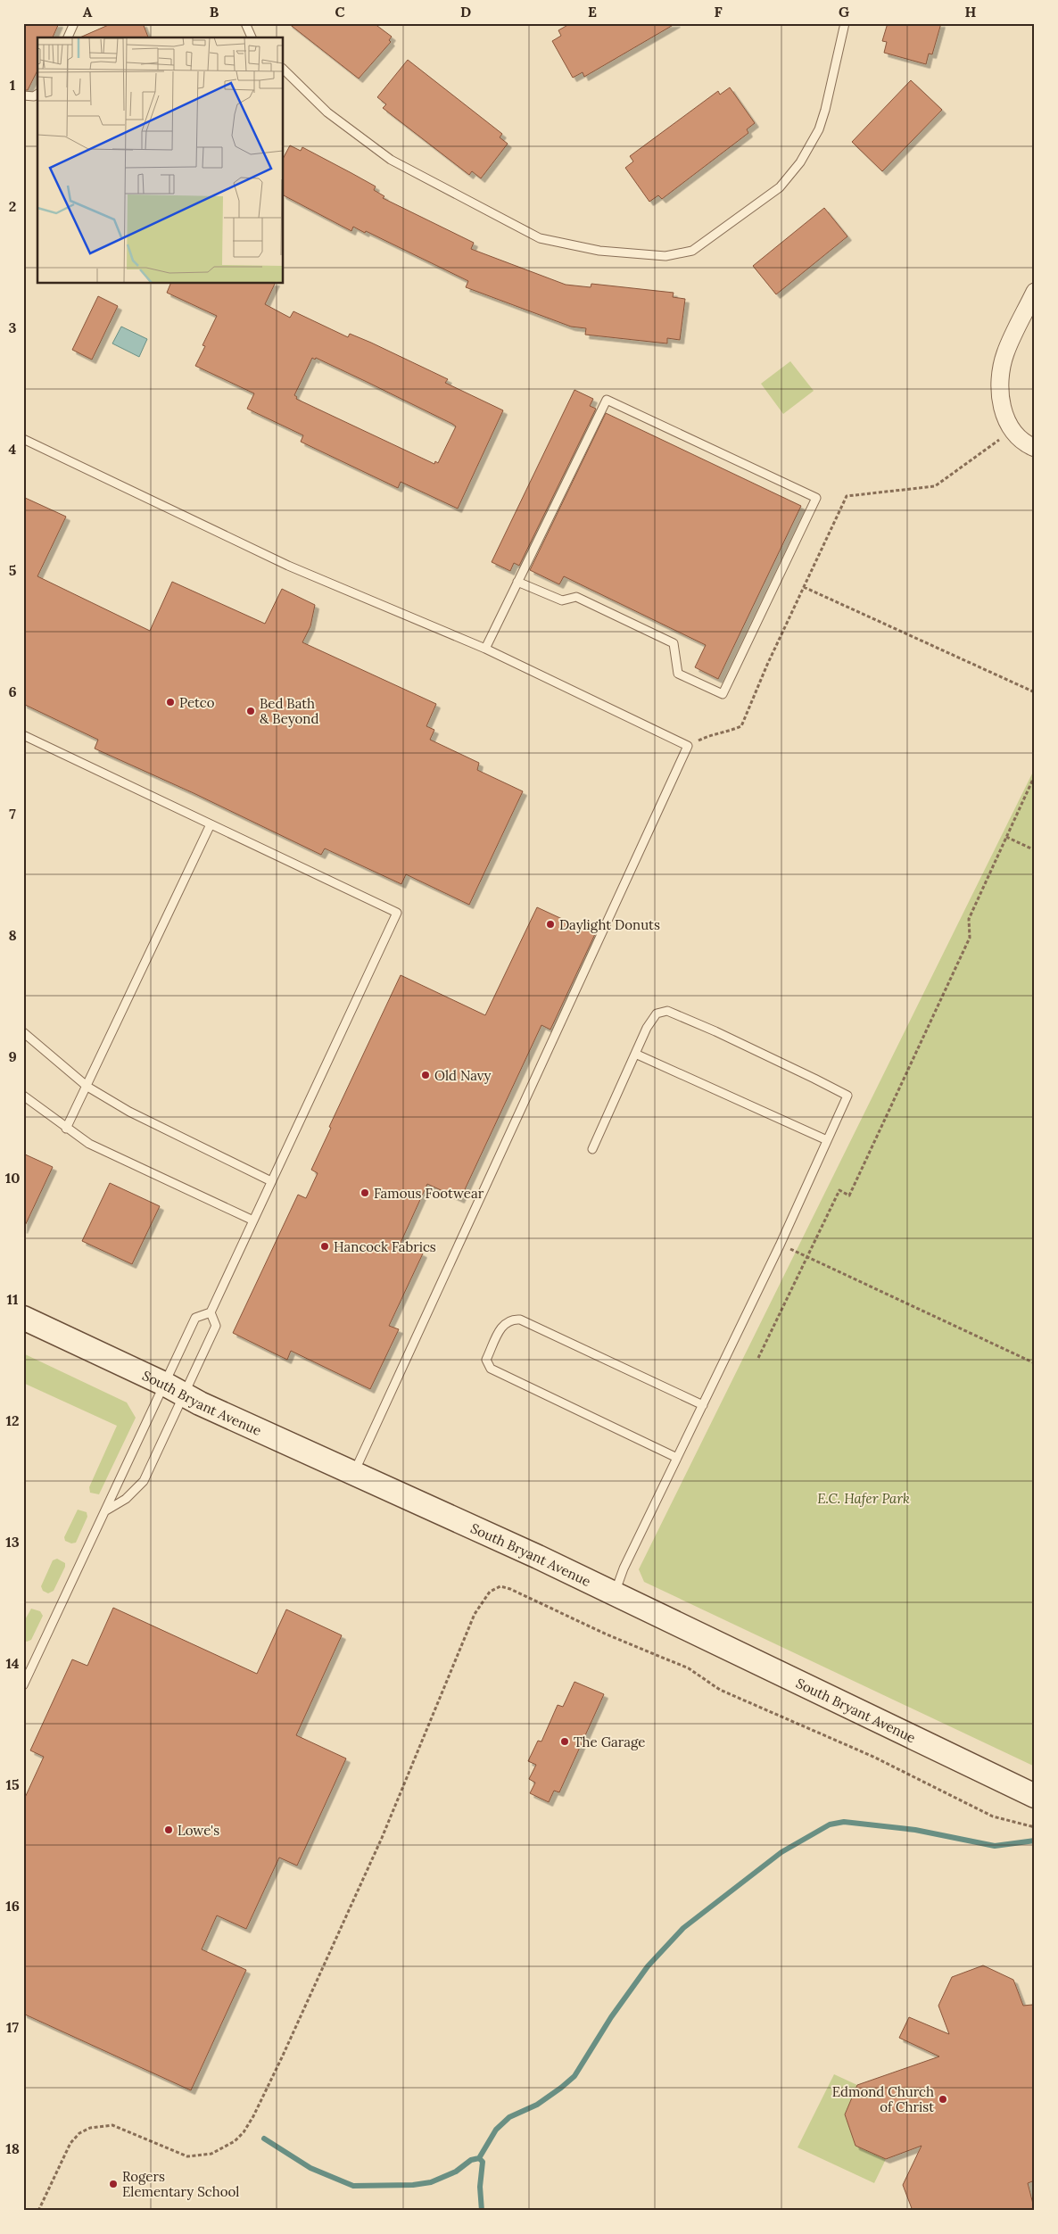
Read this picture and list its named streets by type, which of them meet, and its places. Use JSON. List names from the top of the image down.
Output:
{
  "streets": {
    "main road": ["South Bryant Avenue"]
  },
  "parks": ["E.C. Hafer Park"],
  "places": [
    "Petco",
    "Bed Bath & Beyond",
    "Daylight Donuts",
    "Old Navy",
    "Famous Footwear",
    "Hancock Fabrics",
    "The Garage",
    "Lowe's",
    "Edmond Church of Christ",
    "Rogers Elementary School"
  ],
  "grid": {
    "columns": [
      "A",
      "B",
      "C",
      "D",
      "E",
      "F",
      "G",
      "H"
    ],
    "rows": [
      "1",
      "2",
      "3",
      "4",
      "5",
      "6",
      "7",
      "8",
      "9",
      "10",
      "11",
      "12",
      "13",
      "14",
      "15",
      "16",
      "17",
      "18"
    ]
  }
}
